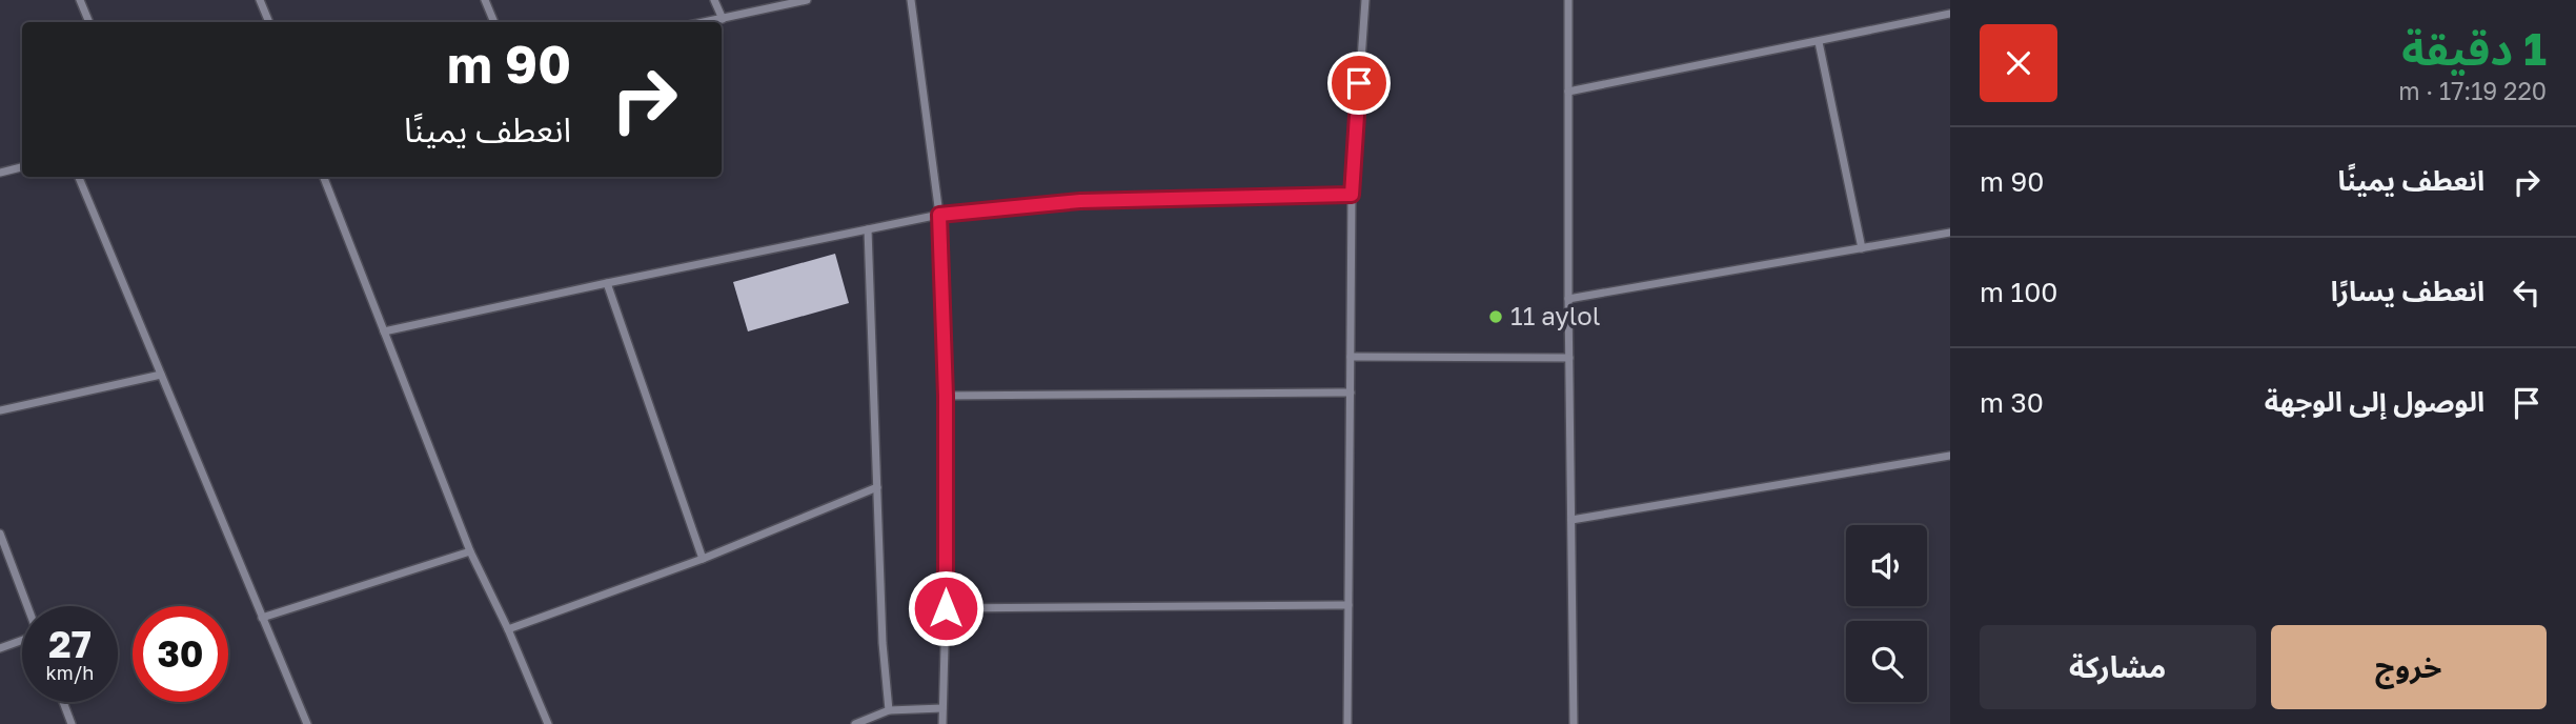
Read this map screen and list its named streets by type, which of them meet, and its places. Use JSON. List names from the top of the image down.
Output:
{
  "places": ["11 aylol"],
  "page": {
    "heading": ["1 دقيقة", "220 m · 17:19"],
    "turn": ["90 m", "انعطف يمينًا"],
    "list": [
      {
        "name": "انعطف يمينًا",
        "value": "90 m"
      },
      {
        "name": "انعطف يسارًا",
        "value": "100 m"
      },
      {
        "name": "الوصول إلى الوجهة",
        "value": "30 m"
      }
    ],
    "speed": "27 km/h",
    "limit": "30",
    "buttons": ["خروج", "مشاركة"]
  }
}
